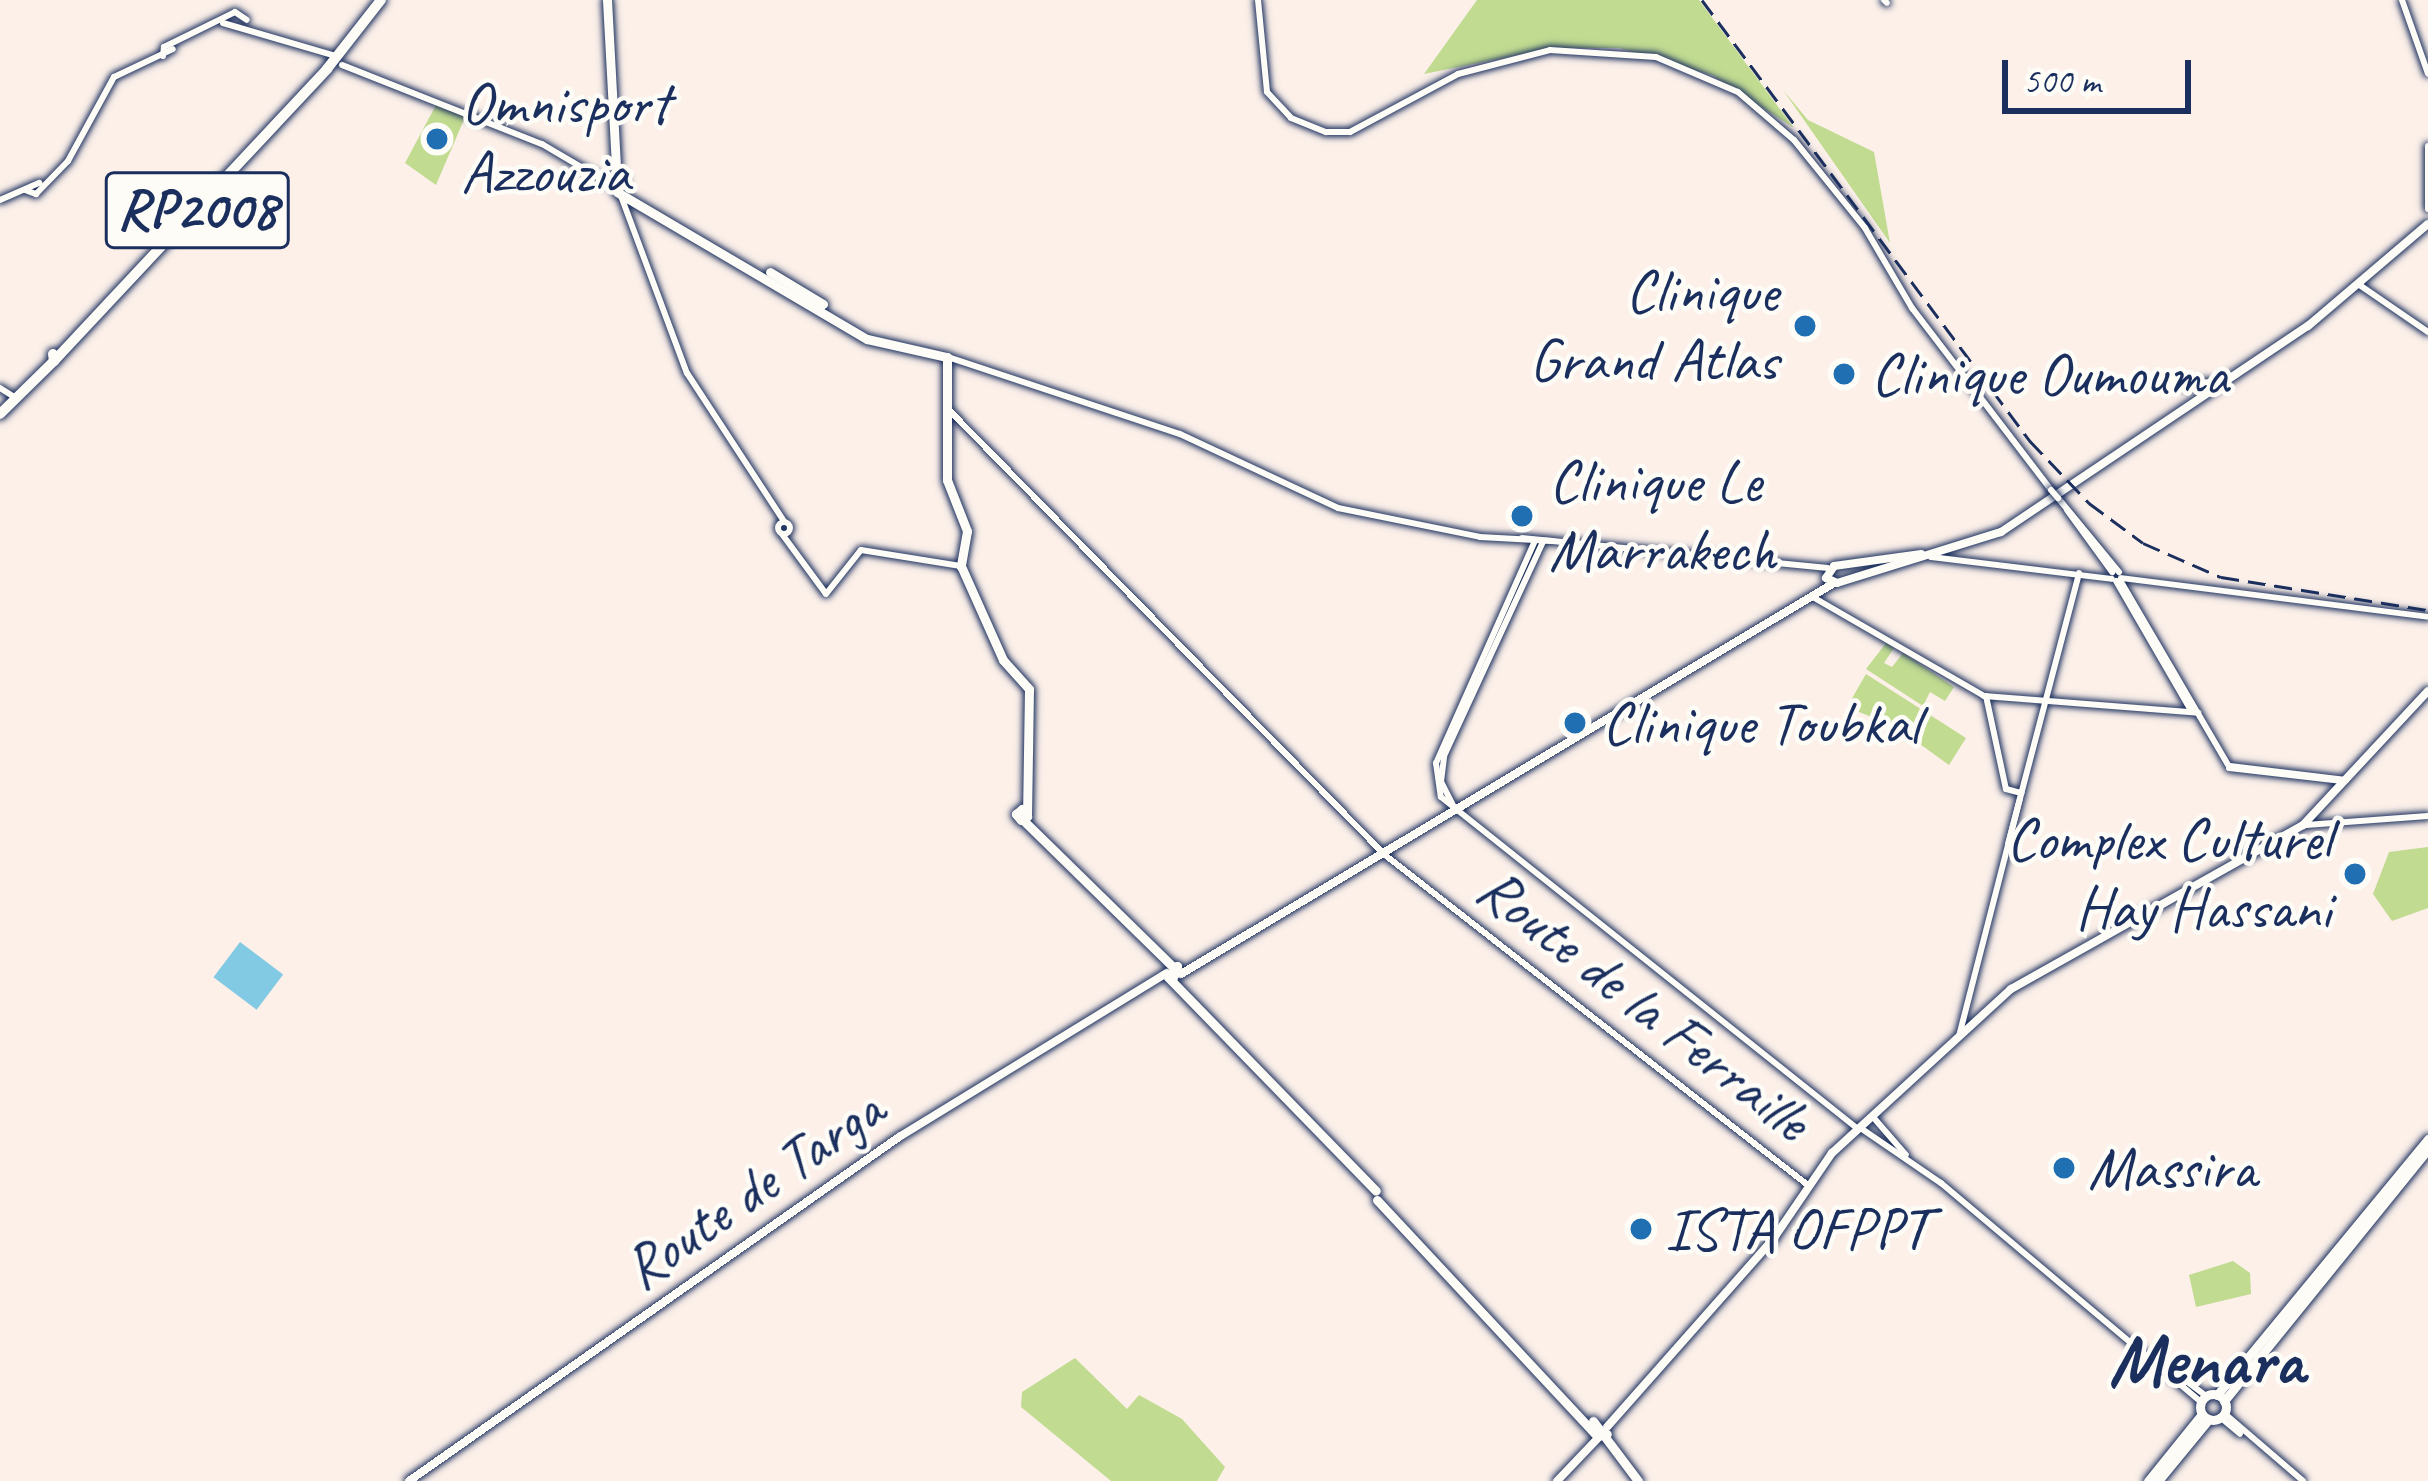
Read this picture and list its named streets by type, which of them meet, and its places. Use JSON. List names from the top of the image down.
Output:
{
  "streets": {
    "highway": ["RP2008"],
    "main road": ["Route de Targa"],
    "street": ["Route de la Ferraille"]
  },
  "crossings": [
    ["Route de la Ferraille", "Route de Targa"]
  ],
  "districts": ["Menara"],
  "places": [
    "Omnisport Azzouzia",
    "Clinique Grand Atlas",
    "Clinique Oumouma",
    "Clinique Le Marrakech",
    "Clinique Toubkal",
    "Complex Culturel Hay Hassani",
    "Massira",
    "ISTA OFPPT"
  ],
  "scale_bar": "500 m"
}
